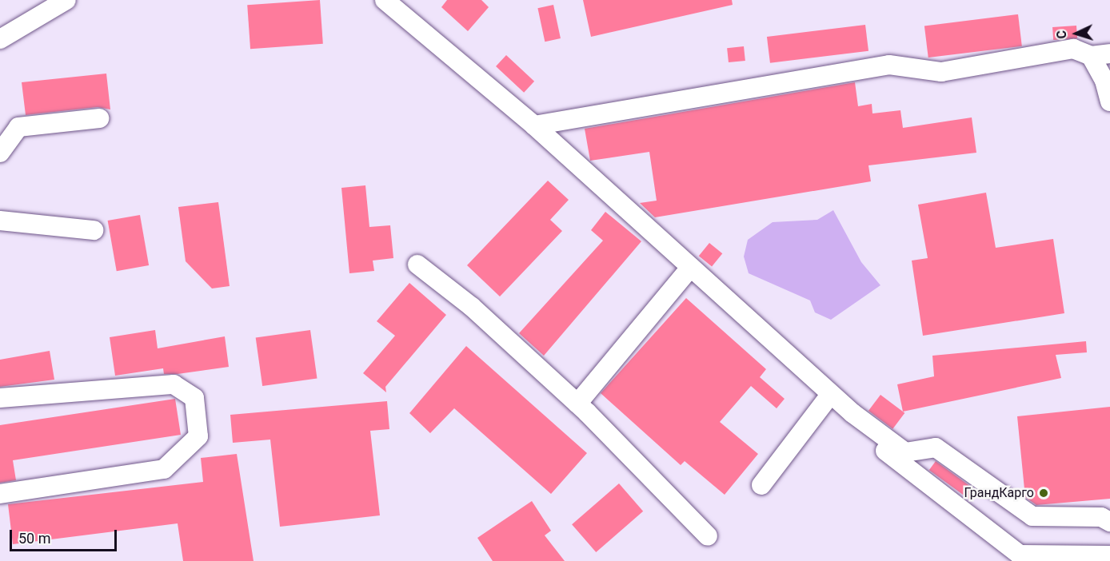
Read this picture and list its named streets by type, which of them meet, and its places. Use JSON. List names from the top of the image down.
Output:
{
  "places": ["ГрандКарго"],
  "scale_bar": "50 m",
  "north": "left"
}
